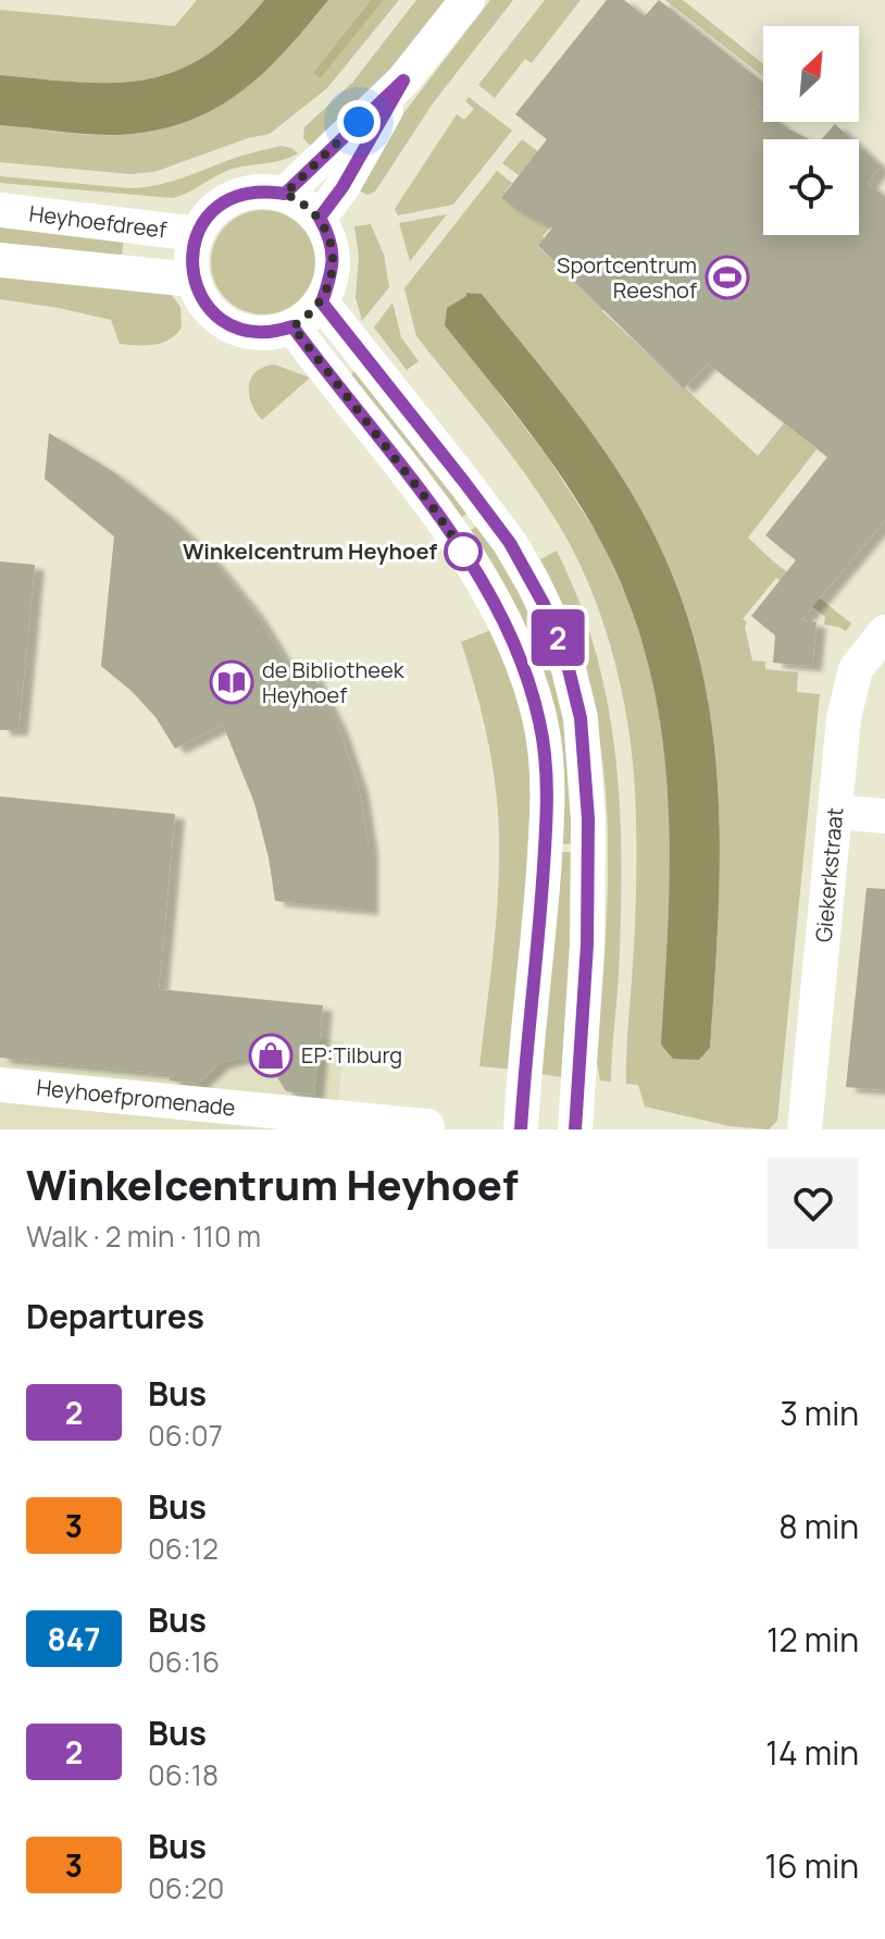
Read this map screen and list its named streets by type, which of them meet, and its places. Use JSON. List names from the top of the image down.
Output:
{
  "streets": {
    "street": ["Heyhoefdreef", "Giekerkstraat", "Heyhoefpromenade"]
  },
  "places": {
    "sports": ["Sportcentrum Reeshof"],
    "other": ["Winkelcentrum Heyhoef"],
    "library": ["de Bibliotheek Heyhoef"],
    "shop": ["EP:Tilburg"]
  },
  "lines": ["bus line 2"],
  "north": "top right",
  "page": {
    "on_map": "2",
    "heading": [
      ["Winkelcentrum Heyhoef", "Walk · 2 min · 110 m"],
      "Departures"
    ],
    "list": [
      {
        "mark": "2",
        "name": "Bus",
        "note": "06:07",
        "value": "3 min"
      },
      {
        "mark": "3",
        "name": "Bus",
        "note": "06:12",
        "value": "8 min"
      },
      {
        "mark": "847",
        "name": "Bus",
        "note": "06:16",
        "value": "12 min"
      },
      {
        "mark": "2",
        "name": "Bus",
        "note": "06:18",
        "value": "14 min"
      },
      {
        "mark": "3",
        "name": "Bus",
        "note": "06:20",
        "value": "16 min"
      }
    ]
  }
}
